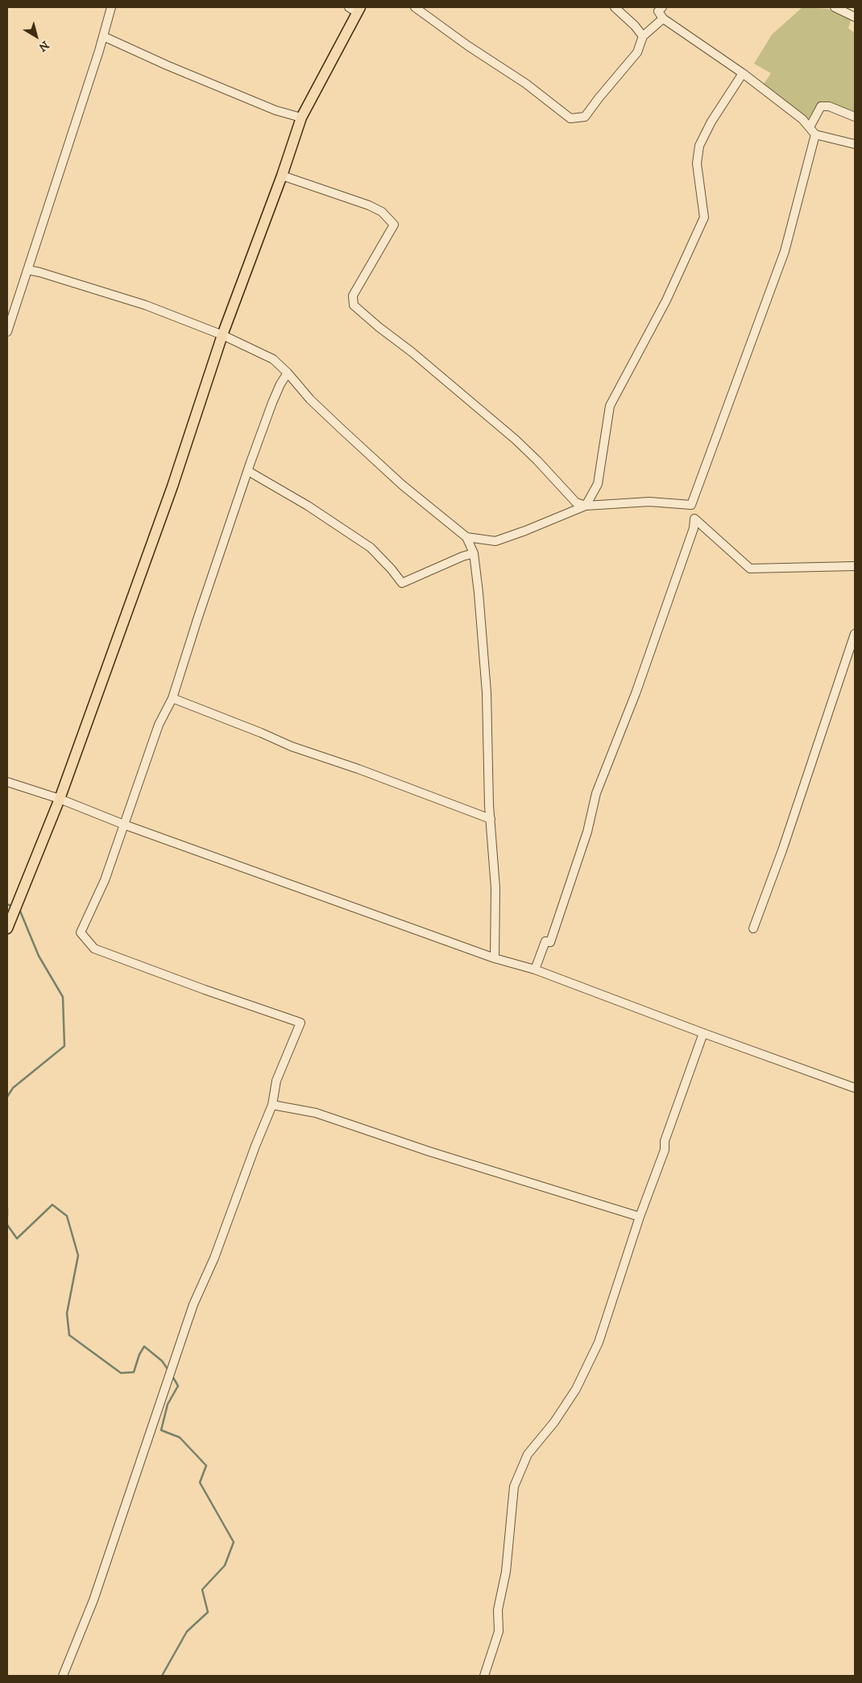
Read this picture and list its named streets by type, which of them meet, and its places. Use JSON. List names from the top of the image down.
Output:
{
  "north": "bottom right"
}
